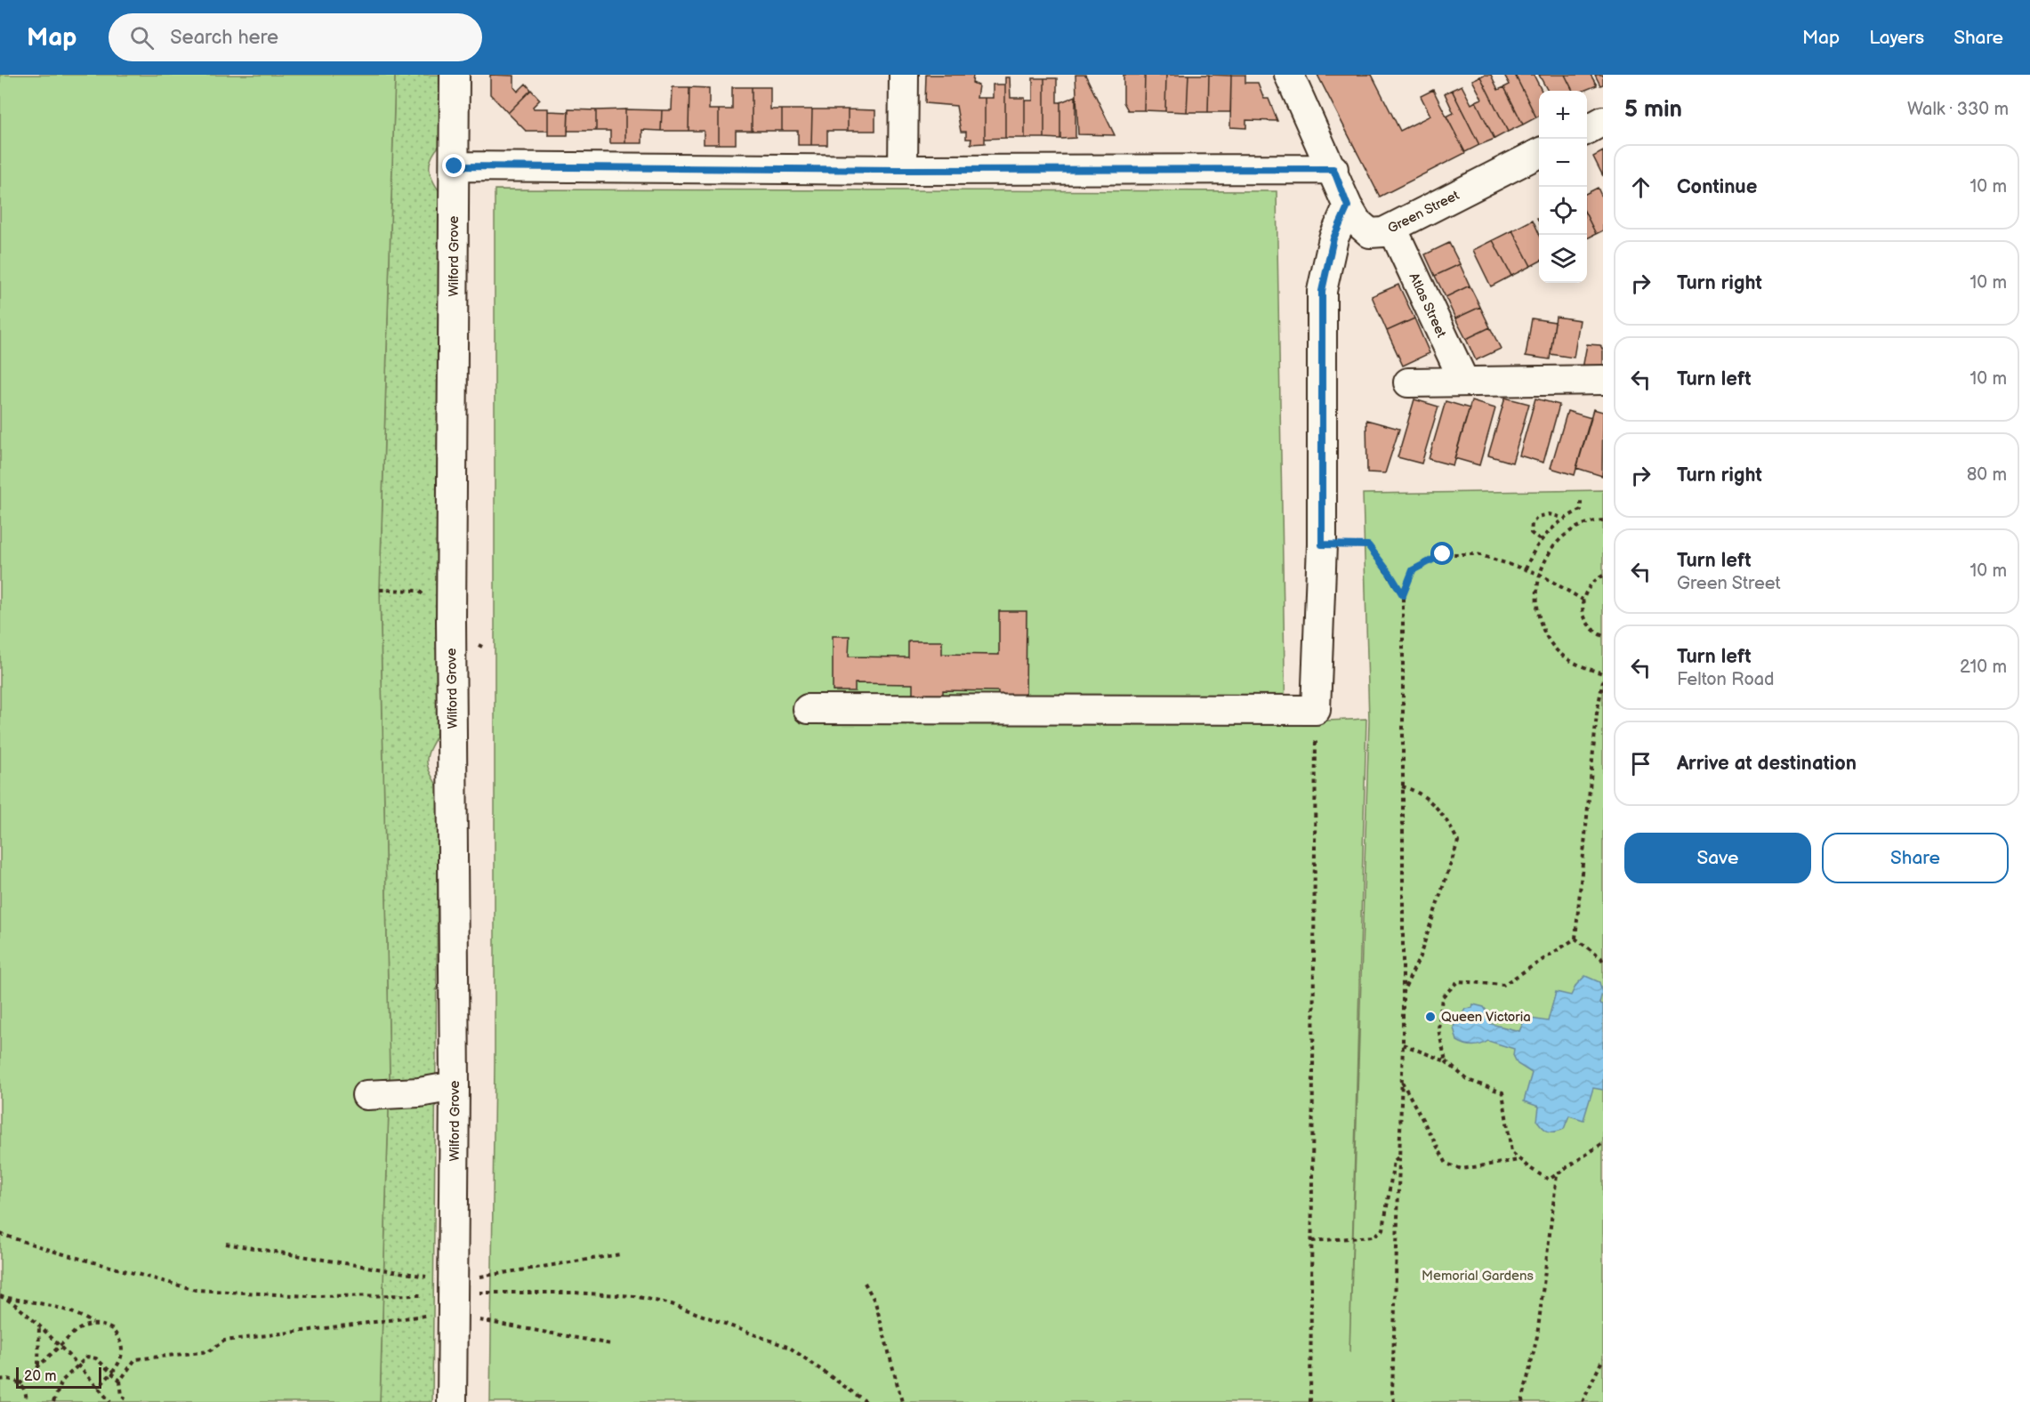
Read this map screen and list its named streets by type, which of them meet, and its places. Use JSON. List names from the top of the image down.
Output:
{
  "streets": {
    "street": ["Green Street", "Wilford Grove", "Atlas Street"]
  },
  "crossings": [
    ["Green Street", "Atlas Street"]
  ],
  "parks": ["Memorial Gardens"],
  "places": ["Queen Victoria"],
  "scale_bar": "20 m",
  "page": {
    "header": "Map",
    "search": "Search here",
    "nav": ["Map", "Layers", "Share"],
    "heading": ["5 min", "Walk · 330 m"],
    "map_buttons": ["+", "−"],
    "list": [
      ["Continue", "10 m"],
      ["Turn right", "10 m"],
      ["Turn left", "10 m"],
      ["Turn right", "80 m"],
      ["Turn left", "Green Street", "10 m"],
      ["Turn left", "Felton Road", "210 m"],
      "Arrive at destination"
    ],
    "buttons": ["Save", "Share"],
    "scale": "20 m"
  }
}
